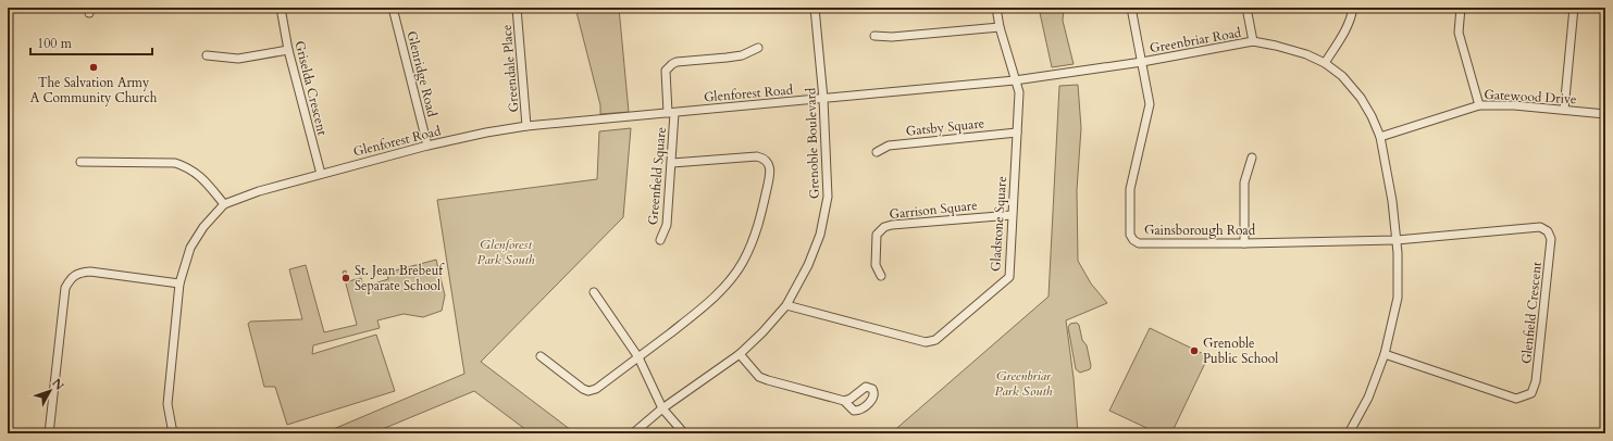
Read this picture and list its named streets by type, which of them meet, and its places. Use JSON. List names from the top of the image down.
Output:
{
  "streets": {
    "street": [
      "Greenbriar Road",
      "Greendale Place",
      "Glenridge Road",
      "Griselda Crescent",
      "Glenforest Road",
      "Gatewood Drive",
      "Gatsby Square",
      "Grenoble Boulevard",
      "Greenfield Square",
      "Garrison Square",
      "Gladstone Square",
      "Gainsborough Road",
      "Glenfield Crescent"
    ]
  },
  "crossings": [
    ["Greenbriar Road", "Glenforest Road"],
    ["Greenbriar Road", "Gatewood Drive"],
    ["Greenbriar Road", "Grenoble Boulevard"],
    ["Greenbriar Road", "Gladstone Square"],
    ["Greenbriar Road", "Gainsborough Road"],
    ["Greenbriar Road", "Glenfield Crescent"],
    ["Greendale Place", "Glenforest Road"],
    ["Glenridge Road", "Glenforest Road"],
    ["Griselda Crescent", "Glenforest Road"],
    ["Glenforest Road", "Grenoble Boulevard"],
    ["Glenforest Road", "Greenfield Square"],
    ["Gatsby Square", "Gladstone Square"],
    ["Grenoble Boulevard", "Gladstone Square"],
    ["Garrison Square", "Gladstone Square"],
    ["Gainsborough Road", "Glenfield Crescent"]
  ],
  "parks": ["Glenforest Park South", "Greenbriar Park South"],
  "places": ["The Salvation Army A Community Church", "St. Jean Brebeuf Separate School", "Grenoble Public School"],
  "scale_bar": "100 m",
  "north": "top right"
}
